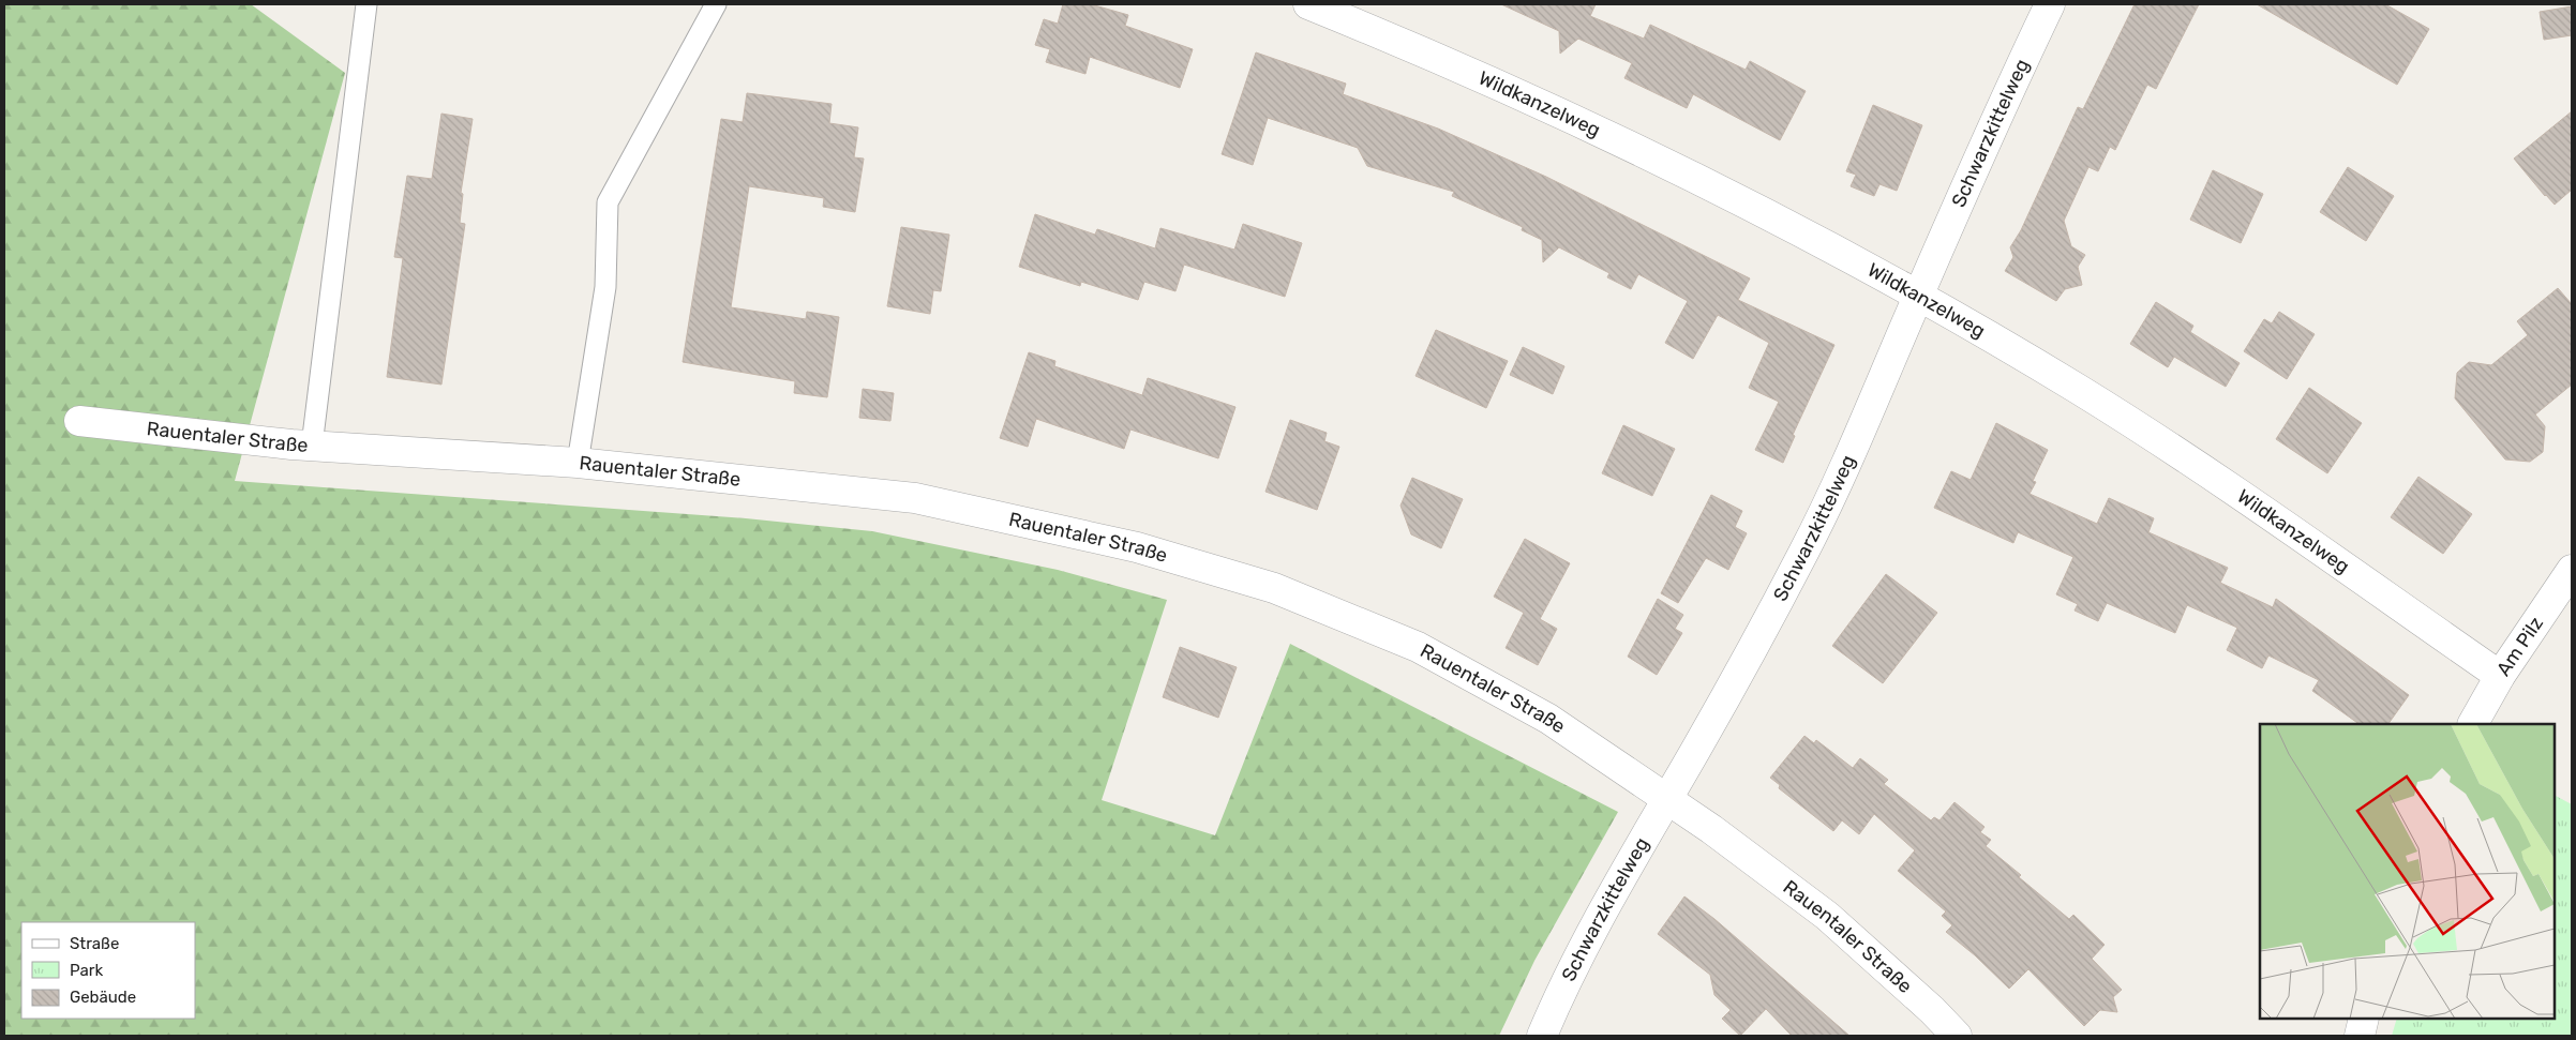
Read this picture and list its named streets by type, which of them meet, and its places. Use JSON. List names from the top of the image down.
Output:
{
  "streets": {
    "street": [
      "Wildkanzelweg",
      "Schwarzkittelweg",
      "Rauentaler Straße",
      "Am Pilz"
    ]
  },
  "crossings": [
    ["Wildkanzelweg", "Schwarzkittelweg"],
    ["Wildkanzelweg", "Am Pilz"],
    ["Schwarzkittelweg", "Rauentaler Straße"]
  ],
  "legend": ["Straße", "Park", "Gebäude"]
}
